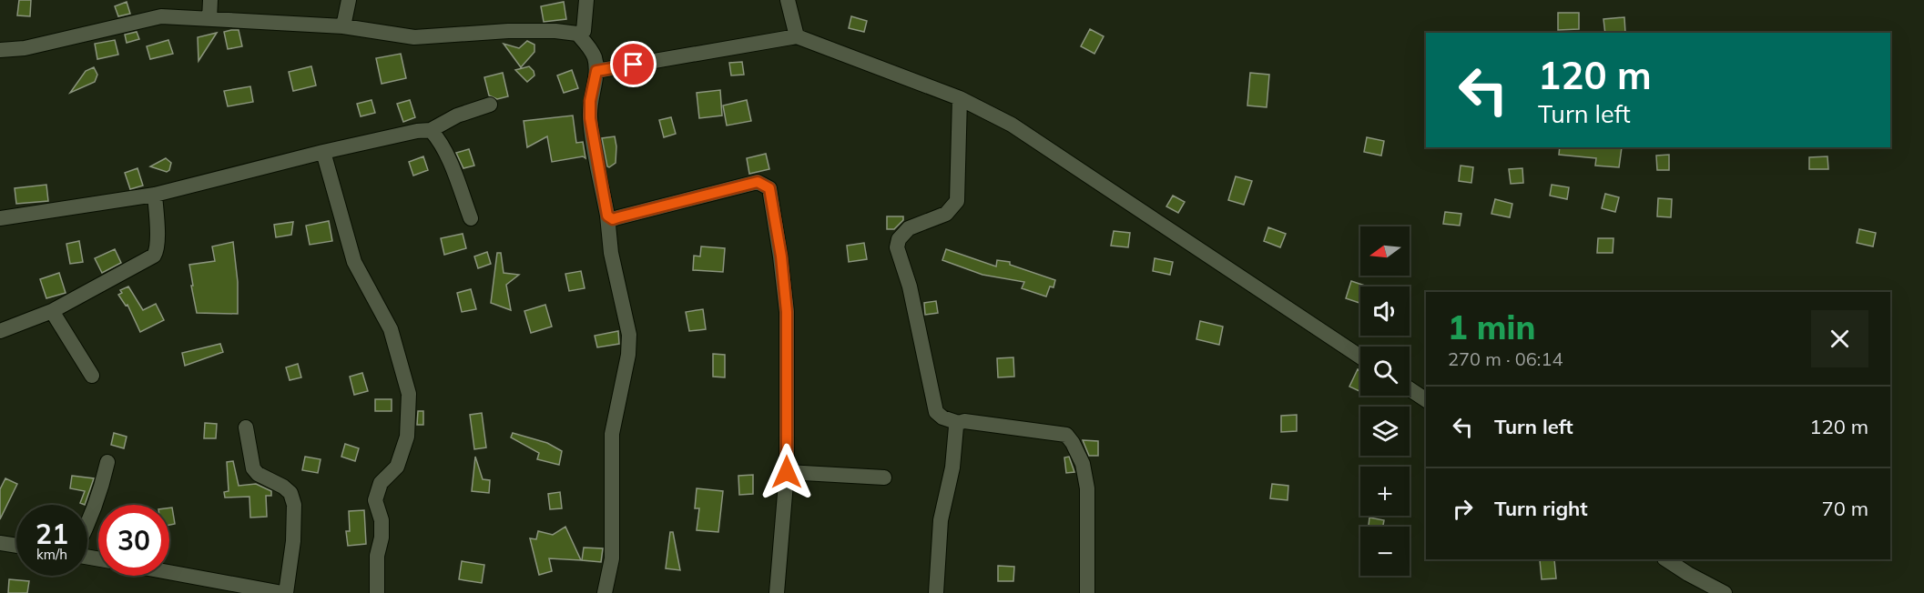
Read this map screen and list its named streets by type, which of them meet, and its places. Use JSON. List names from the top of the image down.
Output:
{
  "north": "left",
  "page": {
    "turn": ["120 m", "Turn left"],
    "map_buttons": ["+", "−"],
    "heading": ["1 min", "270 m · 06:14"],
    "list": [
      {
        "name": "Turn left",
        "value": "120 m"
      },
      {
        "name": "Turn right",
        "value": "70 m"
      }
    ],
    "speed": "21 km/h",
    "limit": "30"
  }
}
